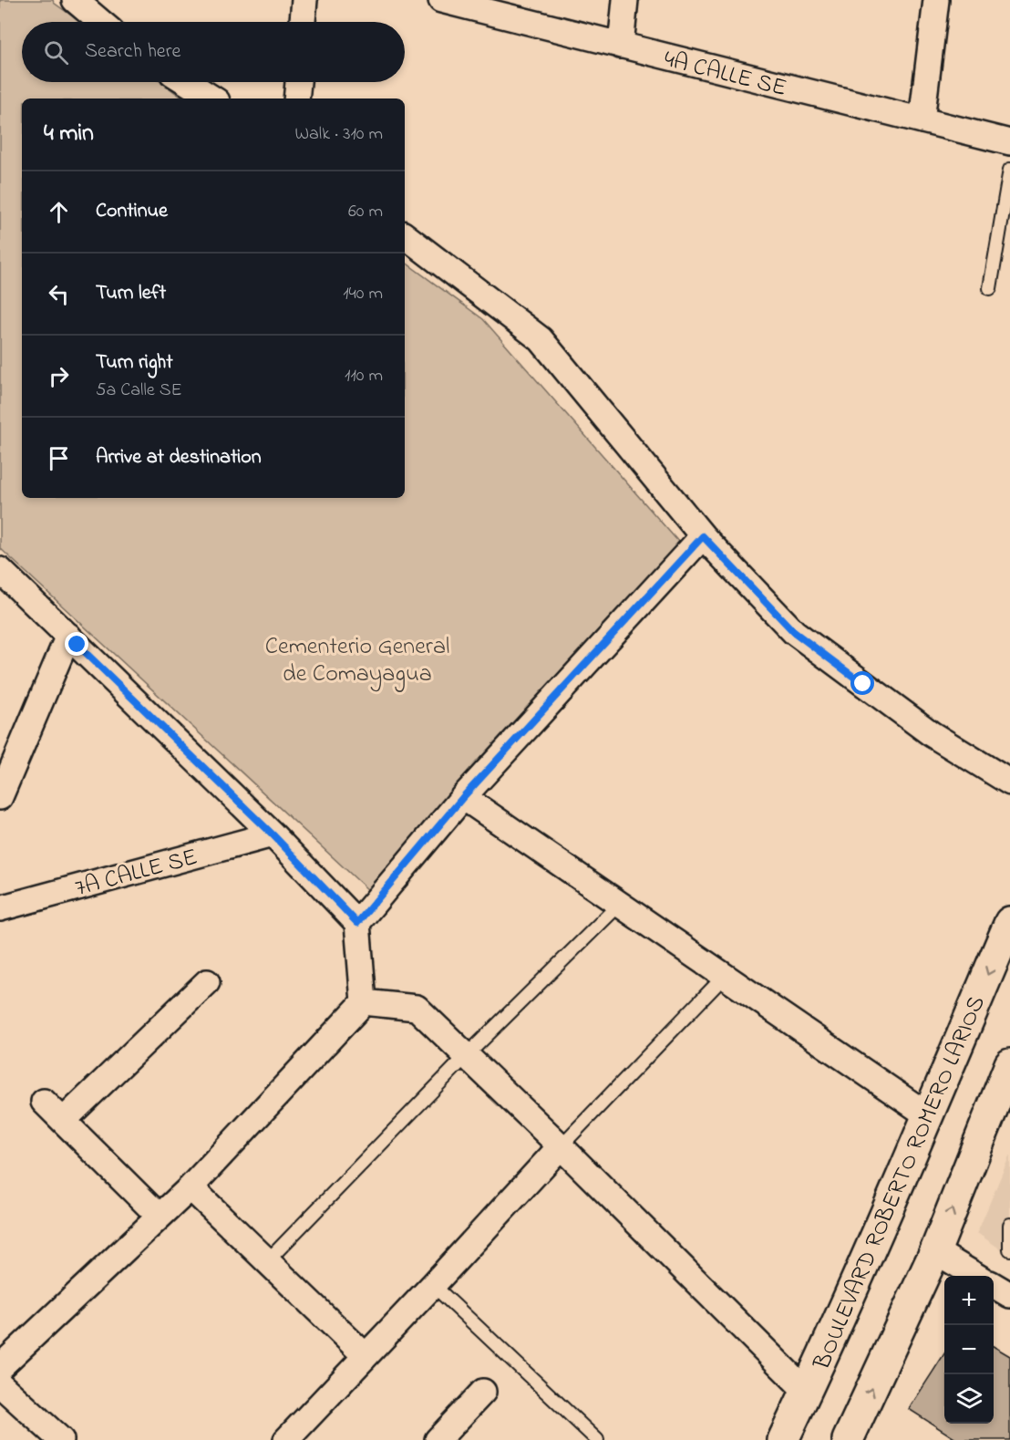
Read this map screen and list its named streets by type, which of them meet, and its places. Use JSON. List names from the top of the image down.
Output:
{
  "streets": {
    "main road": ["BOULEVARD ROBERTO ROMERO LARIOS"],
    "street": ["4A CALLE SE", "7A CALLE SE"]
  },
  "parks": ["Cementerio General de Comayagua"],
  "page": {
    "search": "Search here",
    "heading": ["4 min", "Walk · 310 m"],
    "list": [
      ["Continue", "60 m"],
      ["Turn left", "140 m"],
      ["Turn right", "5a Calle SE", "110 m"],
      "Arrive at destination"
    ],
    "map_buttons": ["+", "−"]
  }
}
